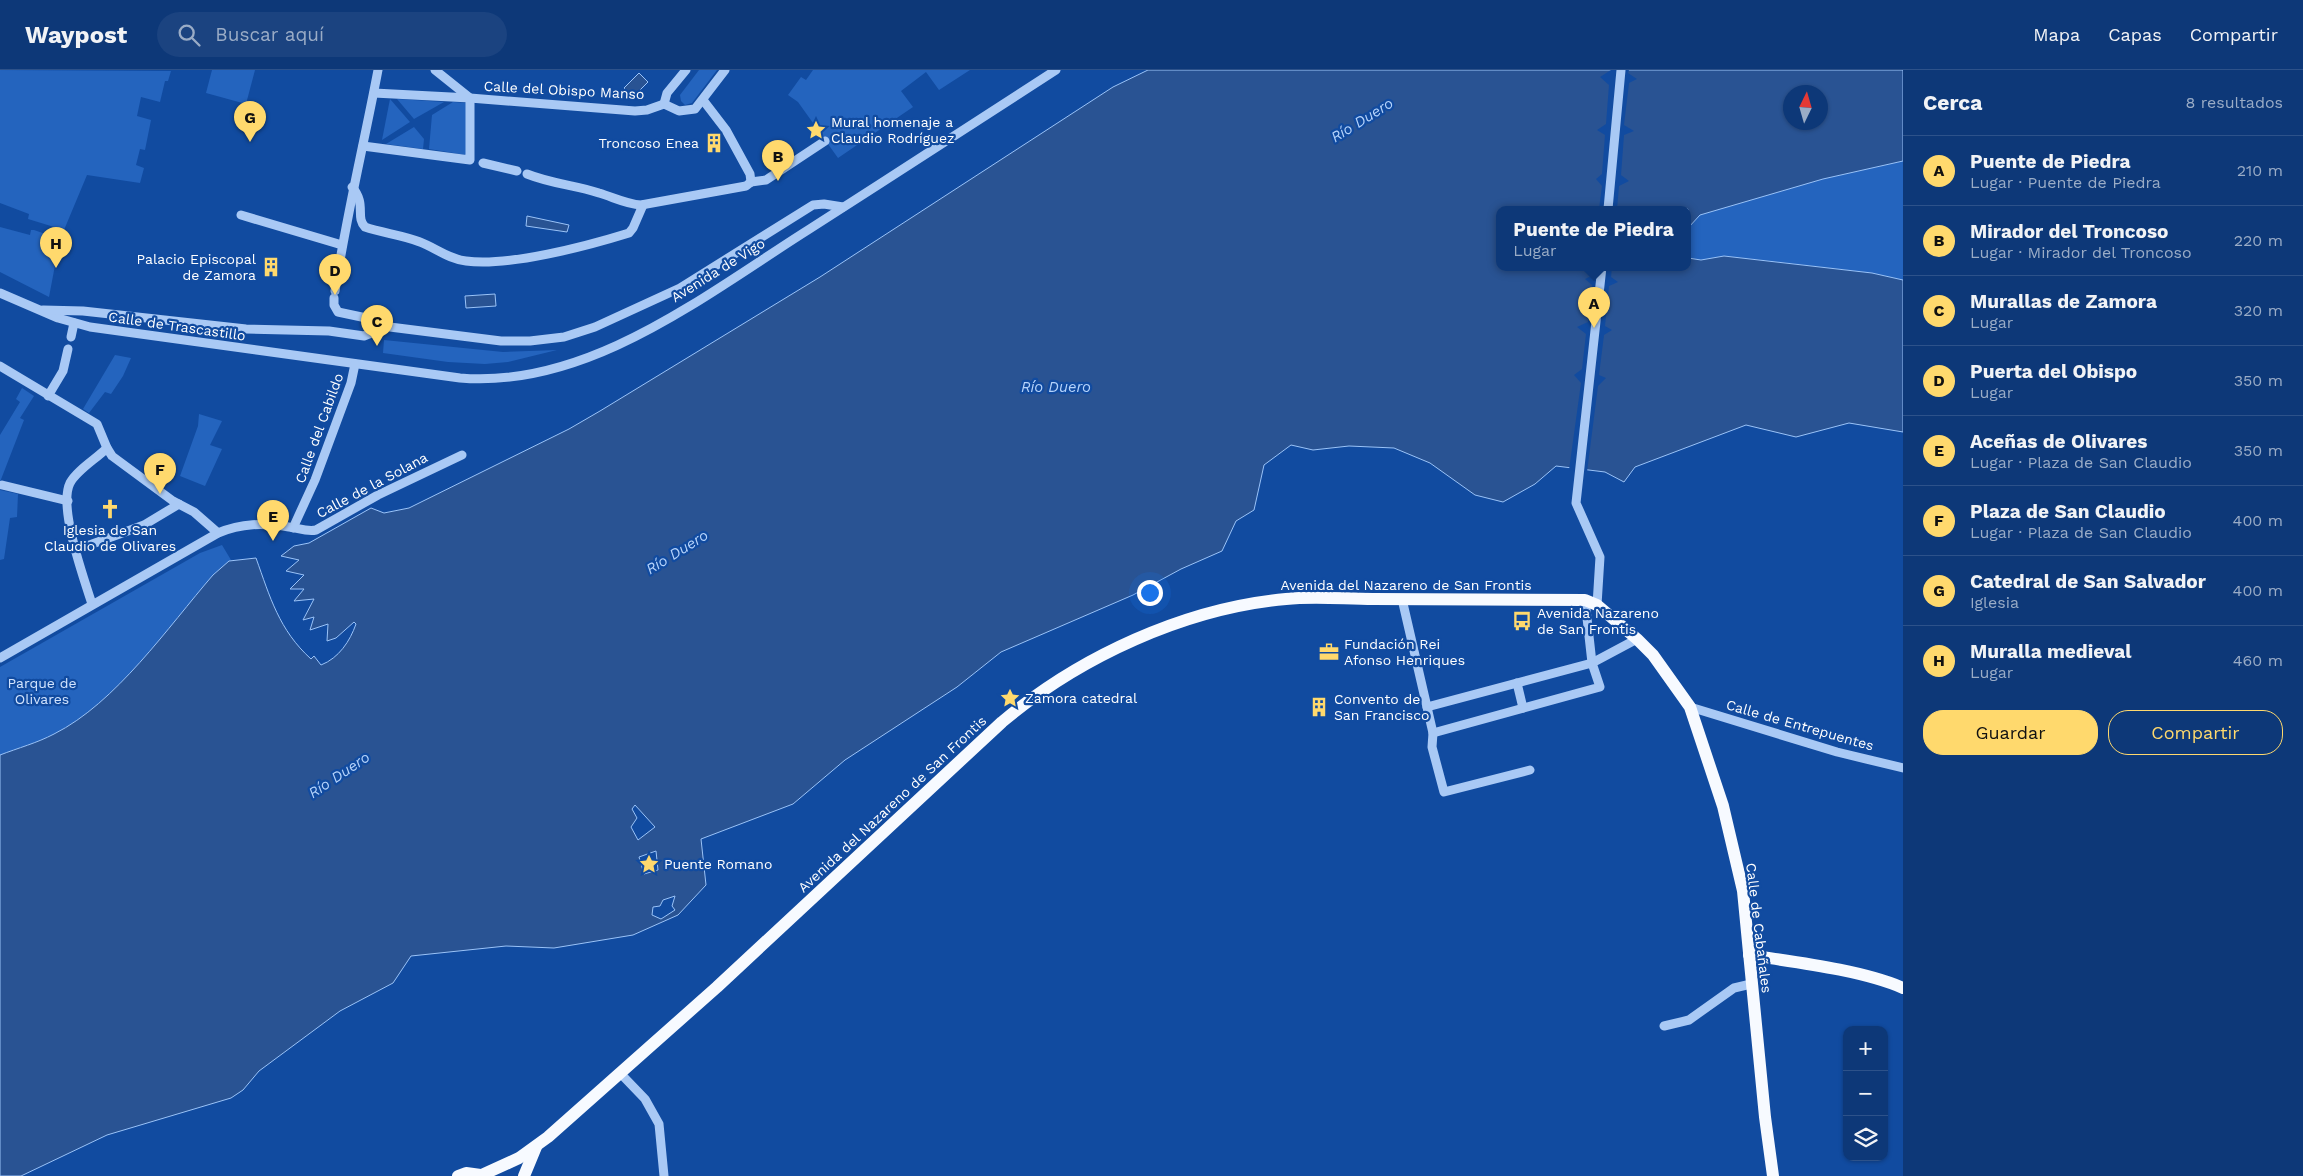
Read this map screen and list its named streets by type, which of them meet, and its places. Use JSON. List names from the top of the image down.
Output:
{
  "streets": {
    "main road": ["Avenida del Nazareno de San Frontis", "Calle de Cabañales"],
    "street": [
      "Calle del Obispo Manso",
      "Avenida de Vigo",
      "Calle de Trascastillo",
      "Calle del Cabildo",
      "Calle de la Solana",
      "Calle de Entrepuentes"
    ]
  },
  "crossings": [
    ["Avenida de Vigo", "Calle de Trascastillo"],
    ["Avenida de Vigo", "Calle del Cabildo"],
    ["Calle de Trascastillo", "Calle del Cabildo"],
    ["Calle del Cabildo", "Calle de la Solana"],
    ["Avenida del Nazareno de San Frontis", "Calle de Cabañales"],
    ["Calle de Entrepuentes", "Calle de Cabañales"]
  ],
  "water": ["Río Duero"],
  "parks": ["Parque de Olivares"],
  "places": {
    "place": ["Mural homenaje a Claudio Rodríguez", "Zamora catedral", "Puente Romano"],
    "building": ["Troncoso Enea", "Palacio Episcopal de Zamora", "Convento de San Francisco"],
    "church": ["Iglesia de San Claudio de Olivares"],
    "bus stop": ["Avenida Nazareno de San Frontis"],
    "office": ["Fundación Rei Afonso Henriques"]
  },
  "north": "top",
  "page": {
    "header": "Waypost",
    "search": "Buscar aquí",
    "nav": ["Mapa", "Capas", "Compartir"],
    "heading": ["Cerca", "8 resultados"],
    "pins": [
      "G",
      "B",
      "H",
      "D",
      "A",
      "C",
      "F",
      "E"
    ],
    "list": [
      {
        "mark": "A",
        "name": "Puente de Piedra",
        "note": "Lugar · Puente de Piedra",
        "value": "210 m"
      },
      {
        "mark": "B",
        "name": "Mirador del Troncoso",
        "note": "Lugar · Mirador del Troncoso",
        "value": "220 m"
      },
      {
        "mark": "C",
        "name": "Murallas de Zamora",
        "note": "Lugar",
        "value": "320 m"
      },
      {
        "mark": "D",
        "name": "Puerta del Obispo",
        "note": "Lugar",
        "value": "350 m"
      },
      {
        "mark": "E",
        "name": "Aceñas de Olivares",
        "note": "Lugar · Plaza de San Claudio",
        "value": "350 m"
      },
      {
        "mark": "F",
        "name": "Plaza de San Claudio",
        "note": "Lugar · Plaza de San Claudio",
        "value": "400 m"
      },
      {
        "mark": "G",
        "name": "Catedral de San Salvador",
        "note": "Iglesia",
        "value": "400 m"
      },
      {
        "mark": "H",
        "name": "Muralla medieval",
        "note": "Lugar",
        "value": "460 m"
      }
    ],
    "popup": ["Puente de Piedra", "Lugar"],
    "buttons": ["Guardar", "Compartir"],
    "map_buttons": ["+", "−"]
  }
}
